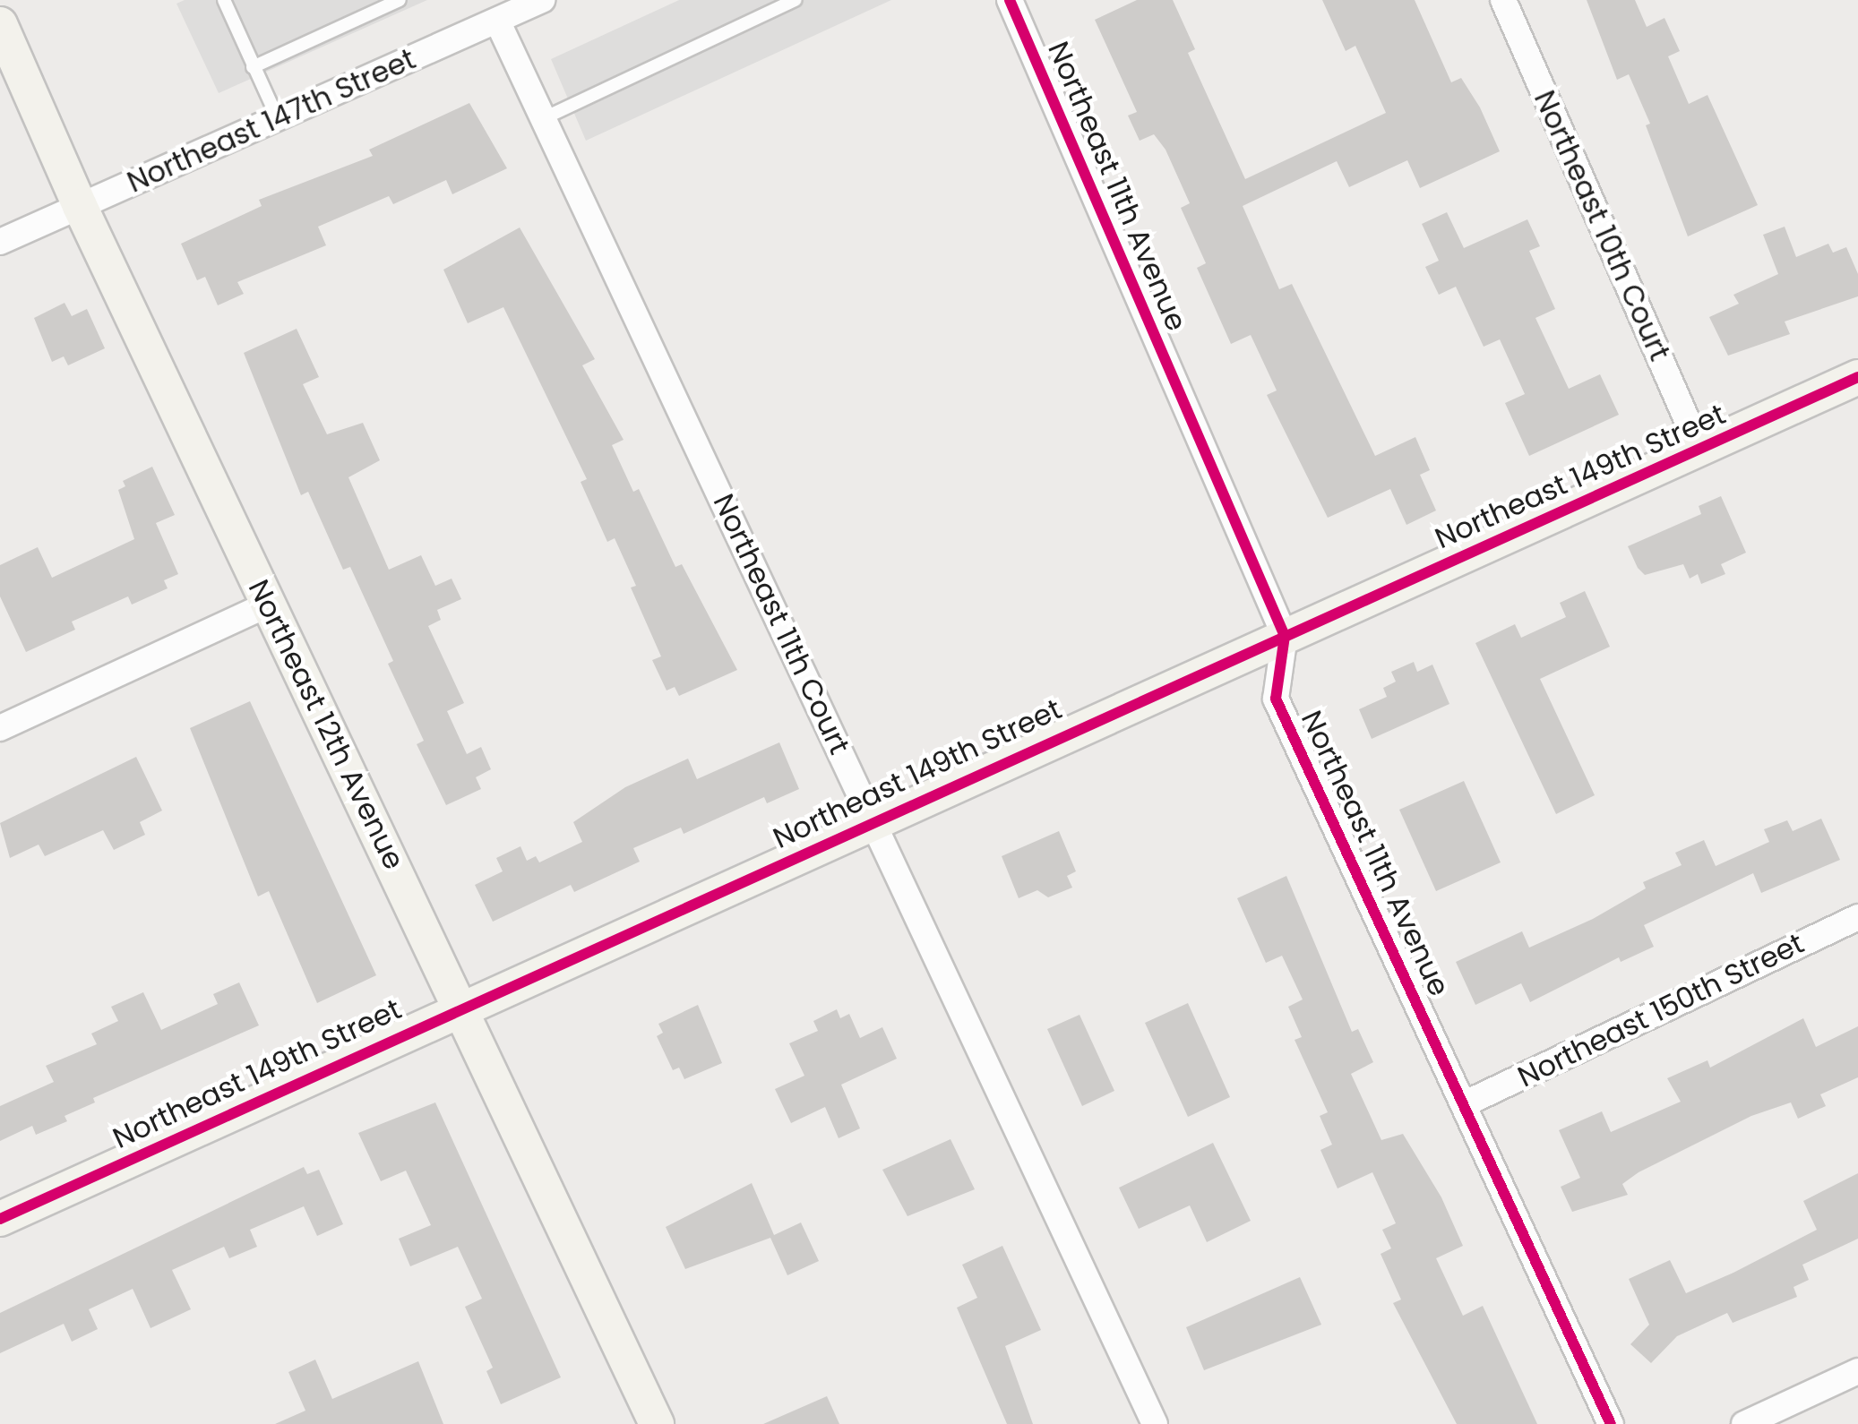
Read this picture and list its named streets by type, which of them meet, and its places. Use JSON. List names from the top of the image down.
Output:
{
  "streets": {
    "street": [
      "Northeast 147th Street",
      "Northeast 11th Avenue",
      "Northeast 10th Court",
      "Northeast 149th Street",
      "Northeast 11th Court",
      "Northeast 12th Avenue",
      "Northeast 150th Street"
    ]
  },
  "crossings": [
    ["Northeast 147th Street", "Northeast 11th Court"],
    ["Northeast 147th Street", "Northeast 12th Avenue"],
    ["Northeast 11th Avenue", "Northeast 149th Street"],
    ["Northeast 11th Avenue", "Northeast 150th Street"],
    ["Northeast 10th Court", "Northeast 149th Street"],
    ["Northeast 149th Street", "Northeast 11th Court"],
    ["Northeast 149th Street", "Northeast 12th Avenue"]
  ]
}
